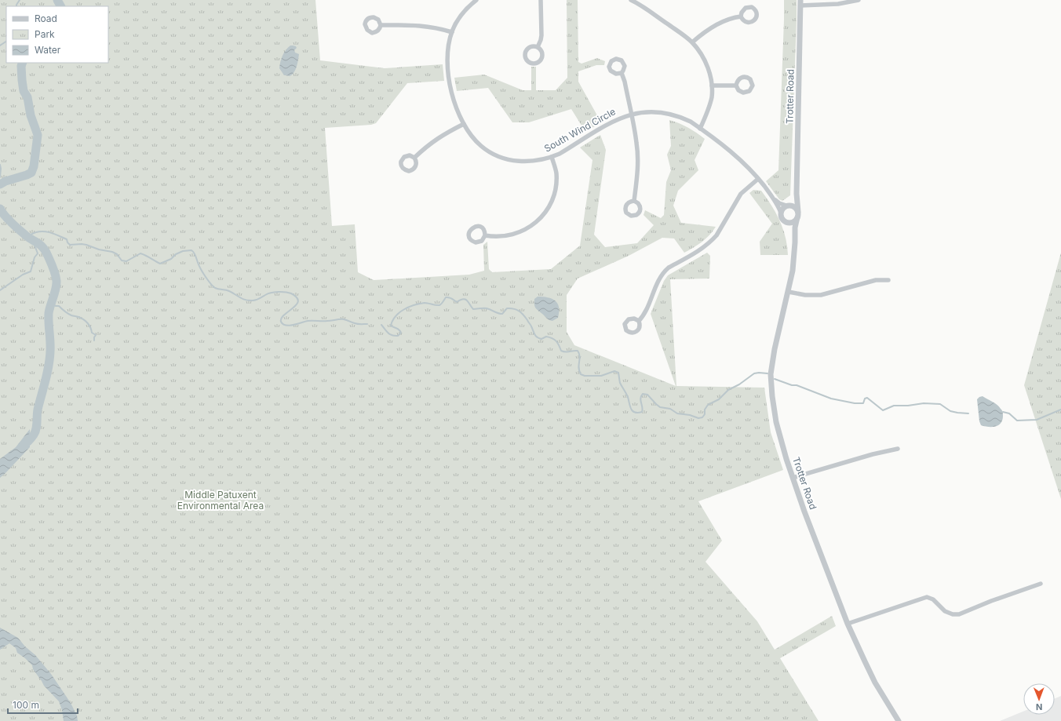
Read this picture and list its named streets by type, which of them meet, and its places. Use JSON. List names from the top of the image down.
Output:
{
  "streets": {
    "street": ["Trotter Road", "South Wind Circle"]
  },
  "crossings": [
    ["Trotter Road", "South Wind Circle"]
  ],
  "parks": ["Middle Patuxent Environmental Area"],
  "legend": ["Road", "Park", "Water"],
  "scale_bar": "100 m",
  "north": "bottom"
}
